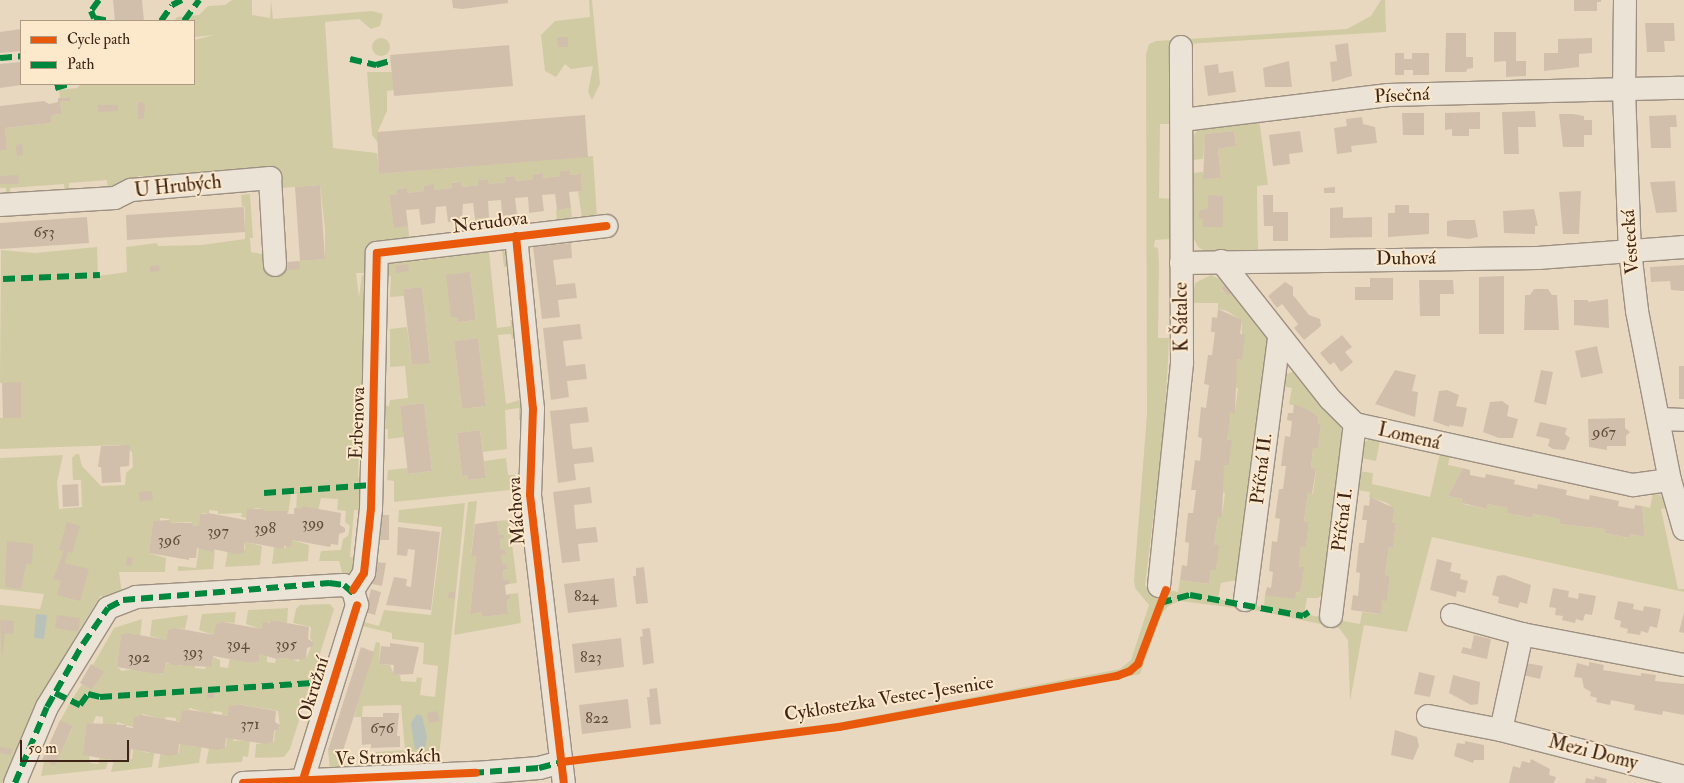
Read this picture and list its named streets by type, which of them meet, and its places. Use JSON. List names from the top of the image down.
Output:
{
  "streets": {
    "street": [
      "Písečná",
      "U Hrubých",
      "Nerudova",
      "Vestecká",
      "Duhová",
      "K Šátalce",
      "Erbenova",
      "Lomená",
      "Příčná II.",
      "Máchova",
      "Příčná I.",
      "Okružní",
      "Mezi Domy",
      "Ve Stromkách"
    ],
    "cycle path": ["Cyklostezka Vestec-Jesenice"]
  },
  "crossings": [
    ["Písečná", "Vestecká"],
    ["Písečná", "K Šátalce"],
    ["Nerudova", "Erbenova"],
    ["Nerudova", "Máchova"],
    ["Vestecká", "Duhová"],
    ["Vestecká", "Lomená"],
    ["Duhová", "K Šátalce"],
    ["Duhová", "Lomená"],
    ["Erbenova", "Okružní"],
    ["Lomená", "Příčná II."],
    ["Lomená", "Příčná I."],
    ["Máchova", "Ve Stromkách"],
    ["Okružní", "Ve Stromkách"]
  ],
  "house_numbers": [
    "653",
    "967",
    "399",
    "398",
    "397",
    "396",
    "824",
    "394",
    "395",
    "393",
    "392",
    "823",
    "822",
    "371",
    "676"
  ],
  "legend": ["Cycle path", "Path"],
  "scale_bar": "50 m"
}
